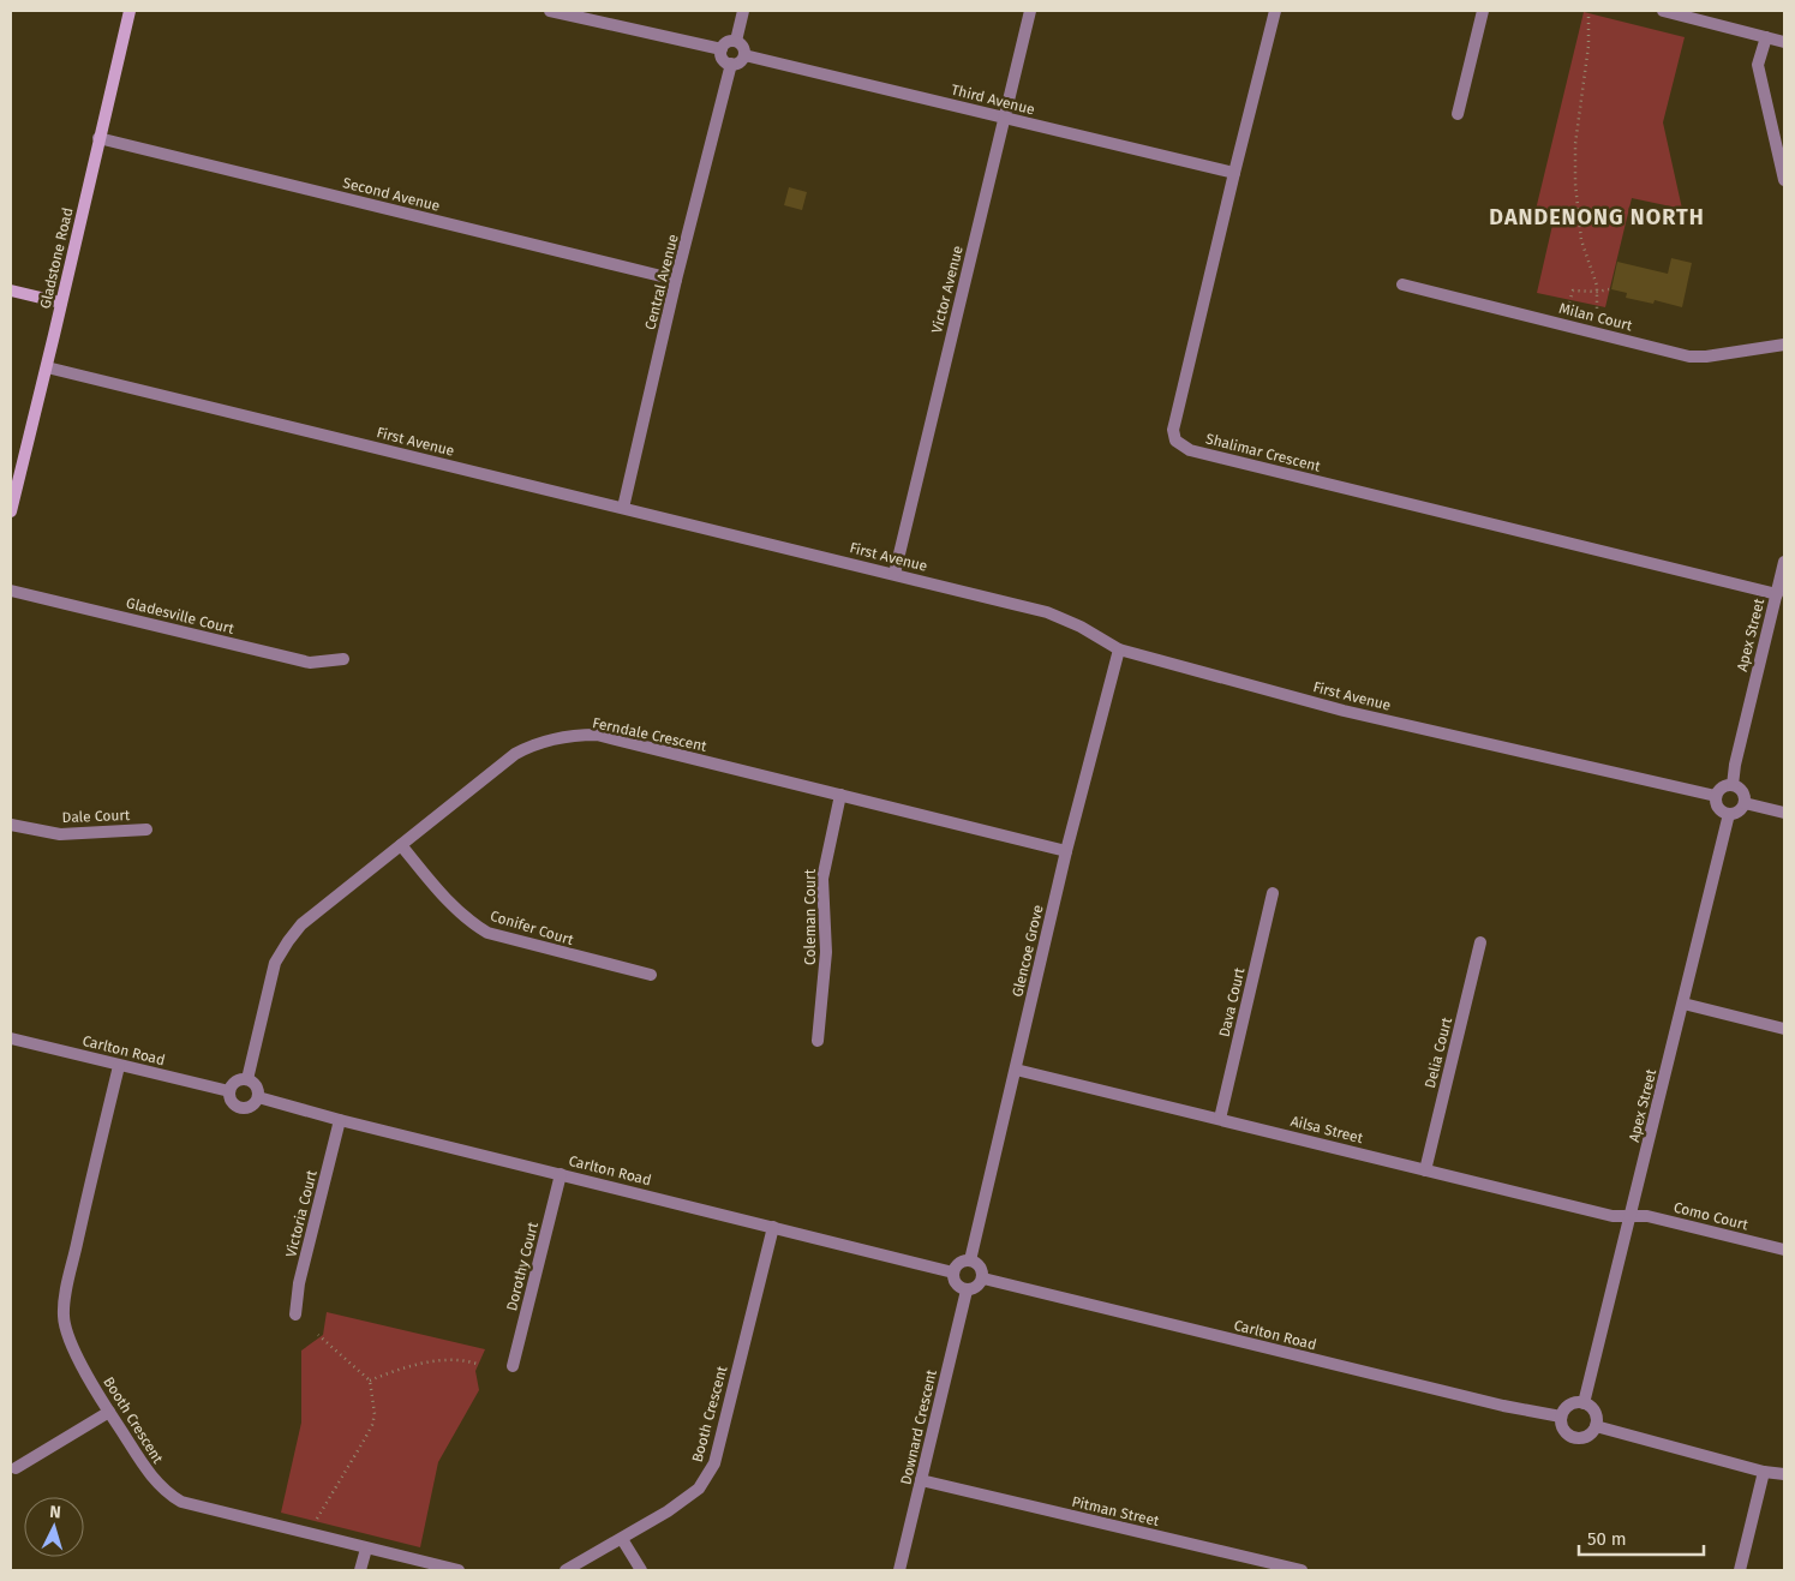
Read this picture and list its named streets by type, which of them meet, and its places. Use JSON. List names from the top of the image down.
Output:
{
  "streets": {
    "main road": ["Gladstone Road"],
    "street": [
      "Third Avenue",
      "Second Avenue",
      "Central Avenue",
      "Victor Avenue",
      "Milan Court",
      "First Avenue",
      "Shalimar Crescent",
      "Gladesville Court",
      "Apex Street",
      "Ferndale Crescent",
      "Dale Court",
      "Coleman Court",
      "Conifer Court",
      "Glencoe Grove",
      "Dava Court",
      "Carlton Road",
      "Delia Court",
      "Ailsa Street",
      "Victoria Court",
      "Como Court",
      "Dorothy Court",
      "Booth Crescent",
      "Downard Crescent",
      "Pitman Street"
    ]
  },
  "crossings": [
    ["Third Avenue", "Central Avenue"],
    ["Third Avenue", "Victor Avenue"],
    ["Third Avenue", "Shalimar Crescent"],
    ["Second Avenue", "Gladstone Road"],
    ["Second Avenue", "Central Avenue"],
    ["Gladstone Road", "First Avenue"],
    ["Central Avenue", "First Avenue"],
    ["Victor Avenue", "First Avenue"],
    ["First Avenue", "Apex Street"],
    ["First Avenue", "Glencoe Grove"],
    ["Shalimar Crescent", "Apex Street"],
    ["Apex Street", "Carlton Road"],
    ["Apex Street", "Ailsa Street"],
    ["Apex Street", "Como Court"],
    ["Ferndale Crescent", "Coleman Court"],
    ["Ferndale Crescent", "Conifer Court"],
    ["Ferndale Crescent", "Glencoe Grove"],
    ["Ferndale Crescent", "Carlton Road"],
    ["Glencoe Grove", "Carlton Road"],
    ["Glencoe Grove", "Ailsa Street"],
    ["Glencoe Grove", "Downard Crescent"],
    ["Dava Court", "Ailsa Street"],
    ["Carlton Road", "Victoria Court"],
    ["Carlton Road", "Dorothy Court"],
    ["Carlton Road", "Booth Crescent"],
    ["Carlton Road", "Downard Crescent"],
    ["Delia Court", "Ailsa Street"],
    ["Ailsa Street", "Como Court"],
    ["Downard Crescent", "Pitman Street"]
  ],
  "districts": ["DANDENONG NORTH"],
  "scale_bar": "50 m",
  "north": "top"
}
